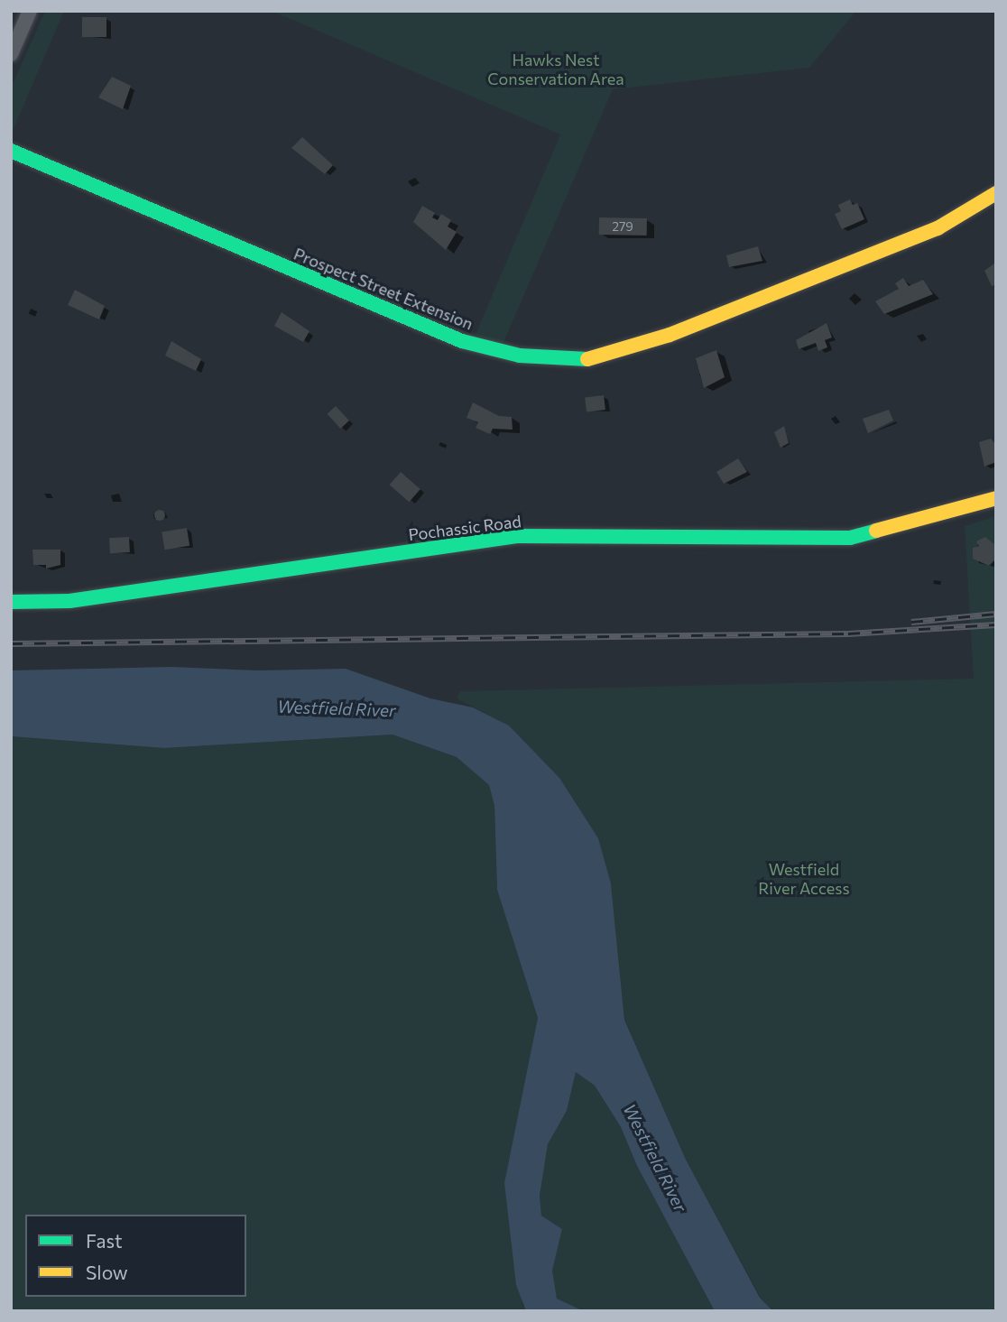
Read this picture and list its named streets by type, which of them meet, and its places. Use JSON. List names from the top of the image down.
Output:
{
  "streets": {
    "street": ["Prospect Street Extension", "Pochassic Road"]
  },
  "water": ["Westfield River"],
  "parks": ["Hawks Nest Conservation Area", "Westfield River Access"],
  "house_numbers": ["279"],
  "legend": ["Fast", "Slow"]
}
